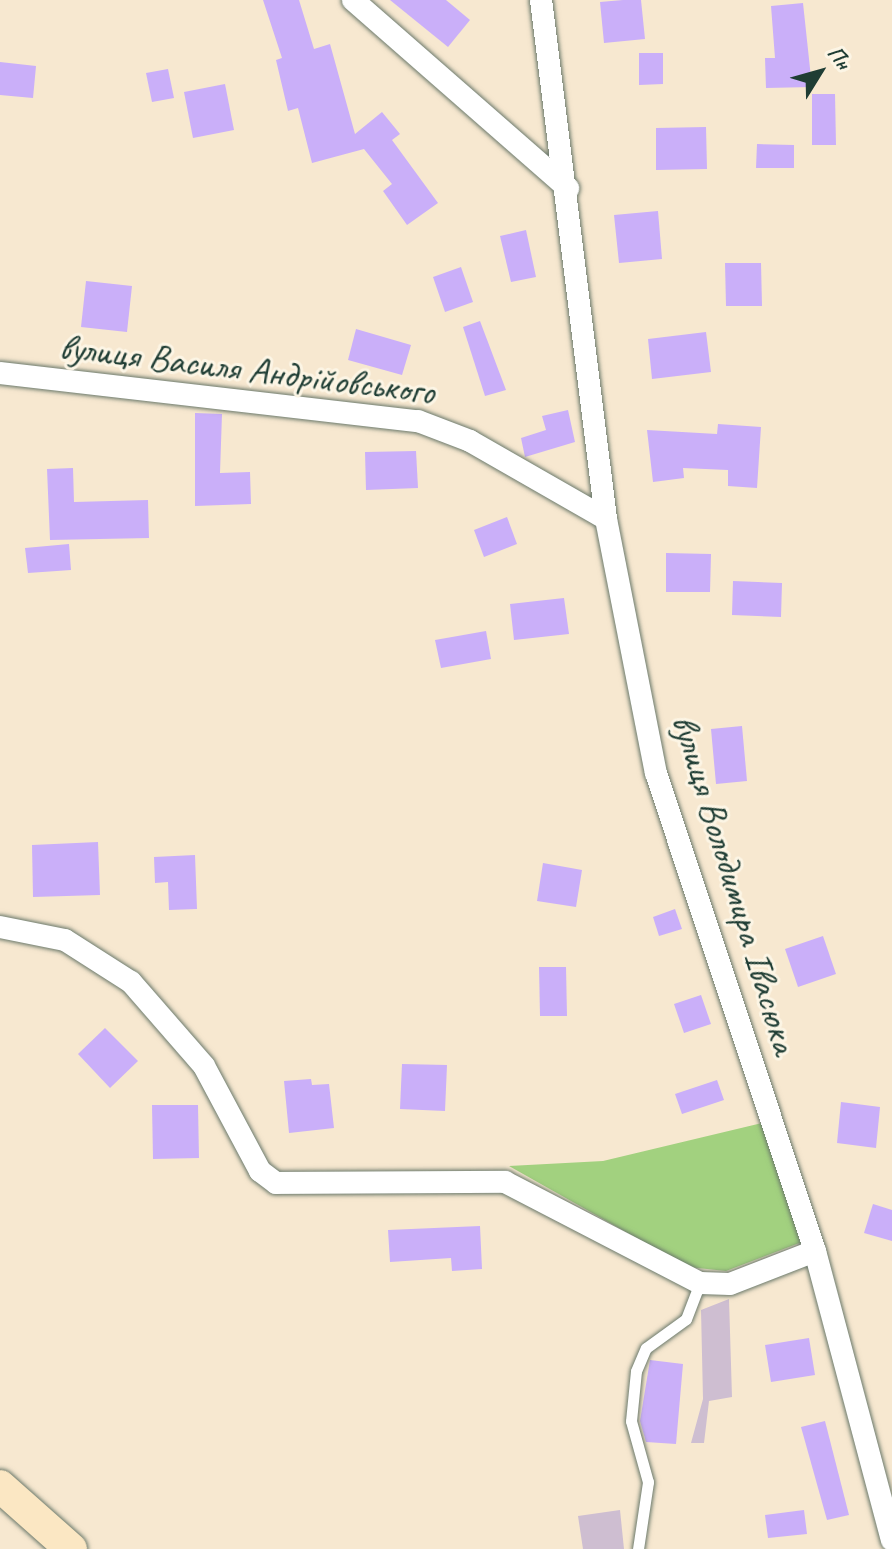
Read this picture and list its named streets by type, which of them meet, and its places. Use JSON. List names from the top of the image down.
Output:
{
  "streets": {
    "street": ["вулиця Василя Андрійовського", "вулиця Володимира Івасюка"]
  },
  "crossings": [
    ["вулиця Василя Андрійовського", "вулиця Володимира Івасюка"]
  ],
  "north": "top right"
}
